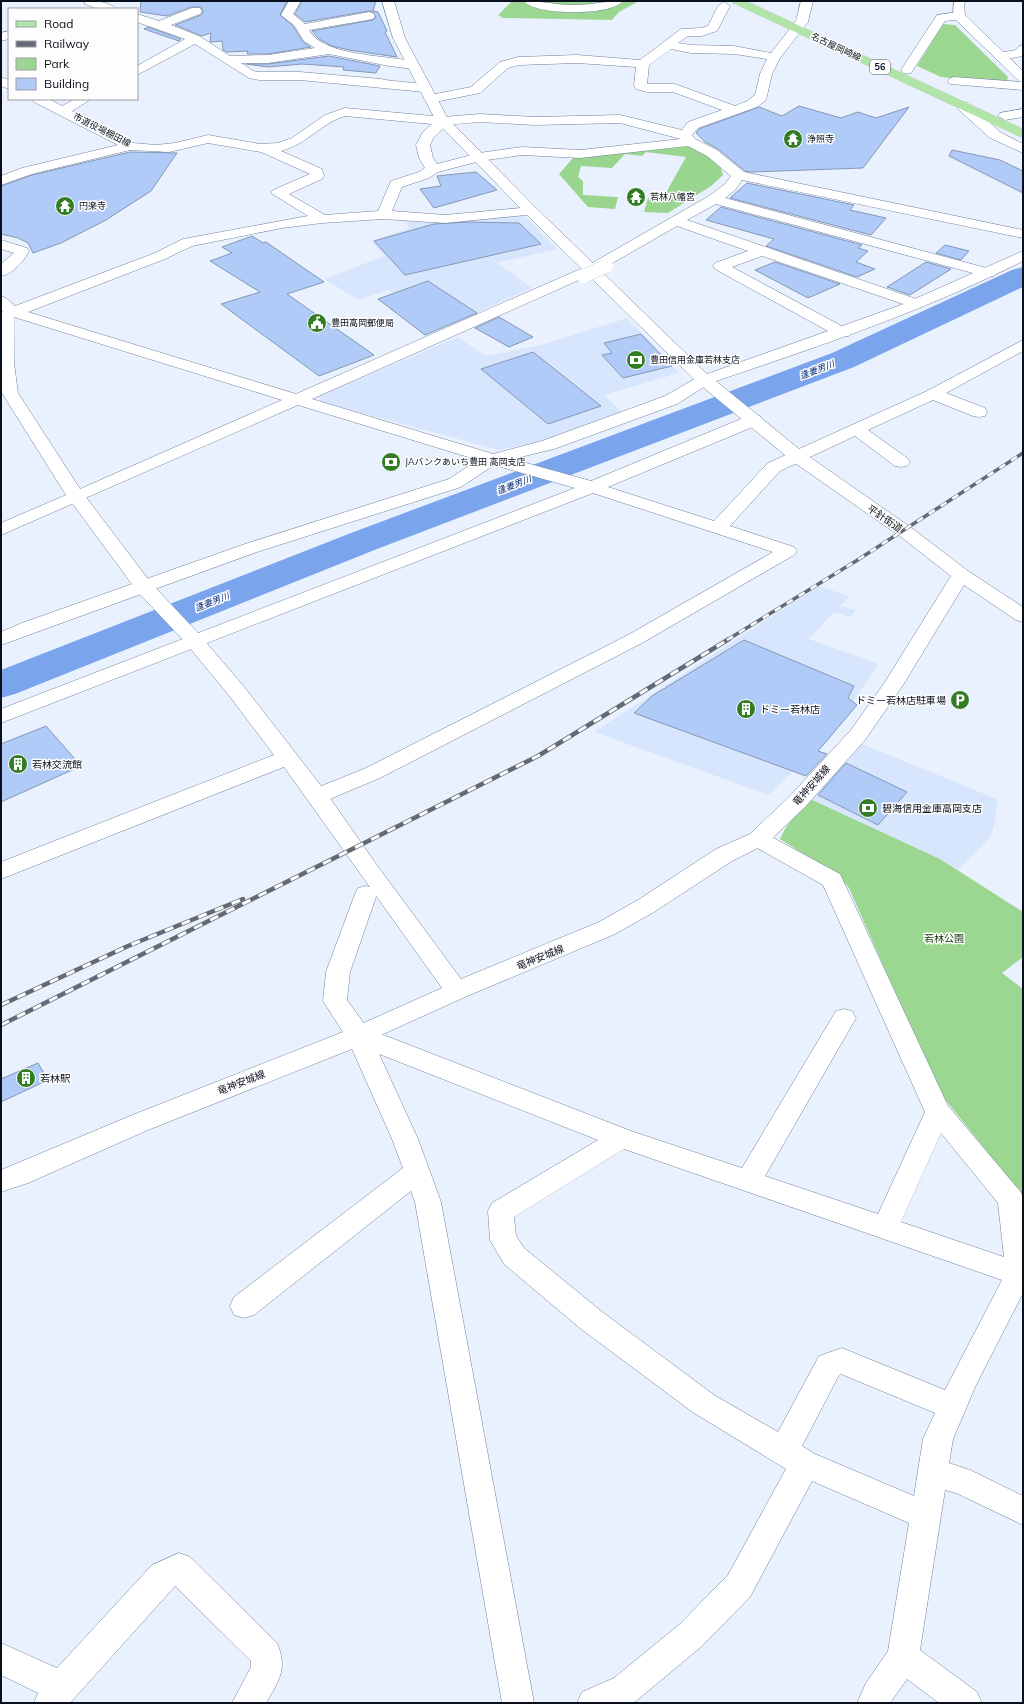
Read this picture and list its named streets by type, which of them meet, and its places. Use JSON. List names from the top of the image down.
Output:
{
  "streets": {
    "main road": ["名古屋岡崎線", "56"],
    "street": ["市道役場棚田線", "平針街道", "竜神安城線"]
  },
  "crossings": [
    ["市道役場棚田線", "平針街道"],
    ["平針街道", "竜神安城線"]
  ],
  "water": ["逢妻男川"],
  "parks": ["若林公園"],
  "places": {
    "temple": ["浄照寺", "若林八幡宮", "円楽寺"],
    "public building": ["豊田高岡郵便局"],
    "bank": ["豊田信用金庫若林支店", "JAバンクあいち豊田 高岡支店", "碧海信用金庫高岡支店"],
    "parking": ["ドミー若林店駐車場"],
    "building": ["ドミー若林店", "若林交流館", "若林駅"]
  },
  "legend": [
    "Road",
    "Railway",
    "Park",
    "Building"
  ]
}
